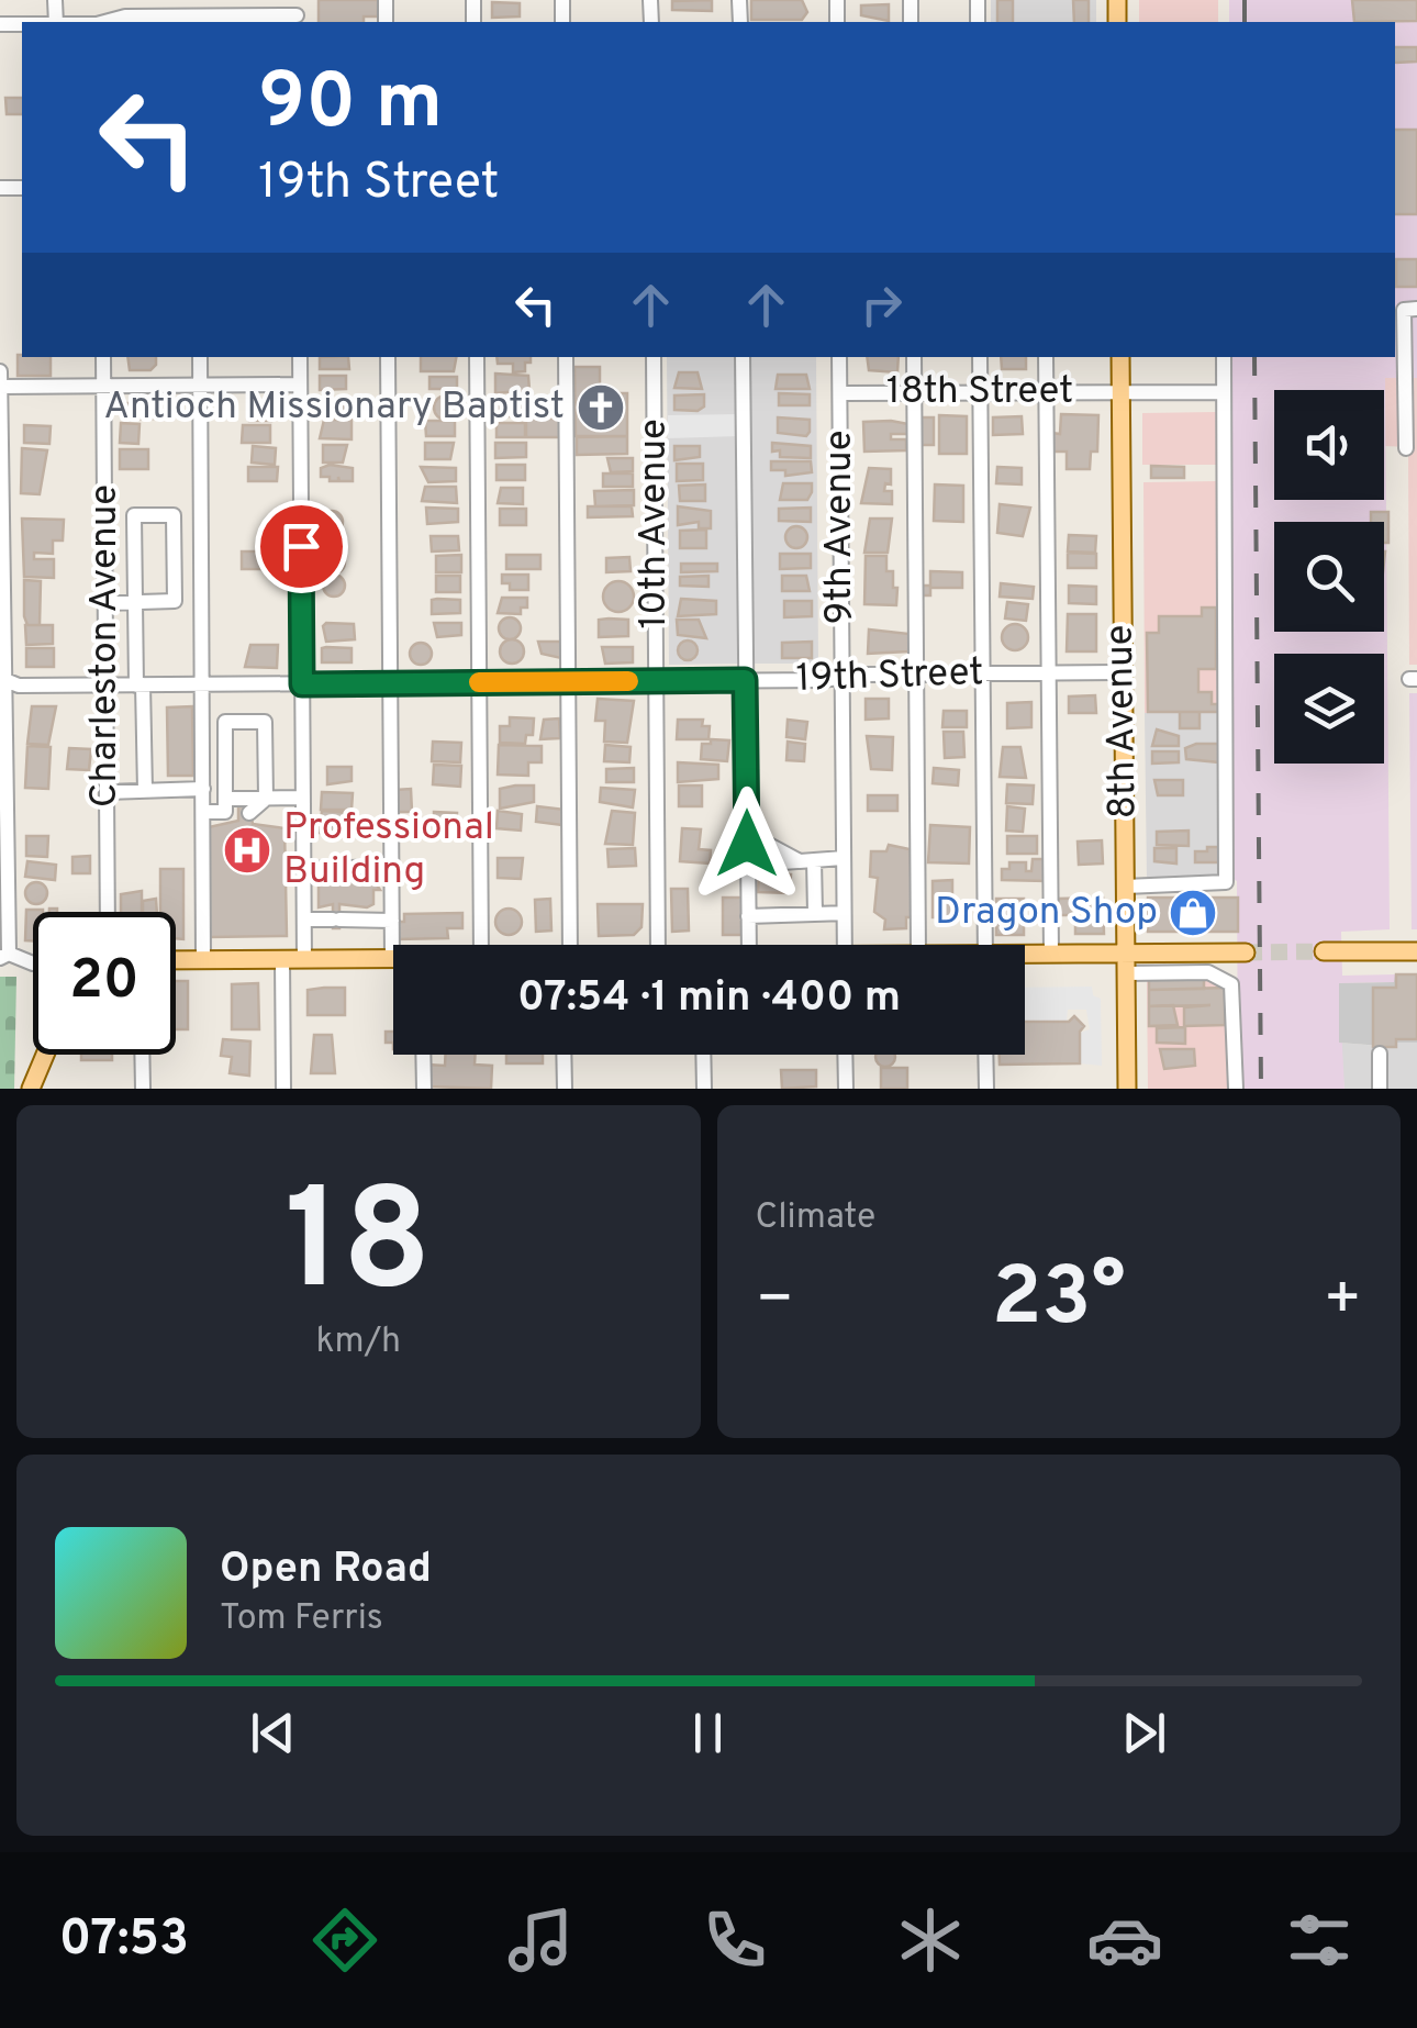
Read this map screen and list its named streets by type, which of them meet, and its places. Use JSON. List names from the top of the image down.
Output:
{
  "streets": {
    "main road": ["8th Avenue"],
    "street": [
      "18th Street",
      "10th Avenue",
      "9th Avenue",
      "Charleston Avenue",
      "19th Street"
    ]
  },
  "crossings": [
    ["18th Street", "9th Avenue"],
    ["18th Street", "8th Avenue"],
    ["10th Avenue", "19th Street"],
    ["9th Avenue", "19th Street"],
    ["Charleston Avenue", "19th Street"],
    ["19th Street", "8th Avenue"]
  ],
  "places": {
    "church": ["Antioch Missionary Baptist"],
    "hospital": ["Professional Building"],
    "shop": ["Dragon Shop"]
  },
  "page": {
    "turn": ["90 m", "19th Street"],
    "limit": "20",
    "trip": "07:54 · 1 min · 400 m",
    "tile": [
      ["18", "km/h"],
      "Climate"
    ],
    "heat": ["−", "23°", "+"],
    "song": ["Open Road", "Tom Ferris"],
    "tabs": "07:53"
  }
}
